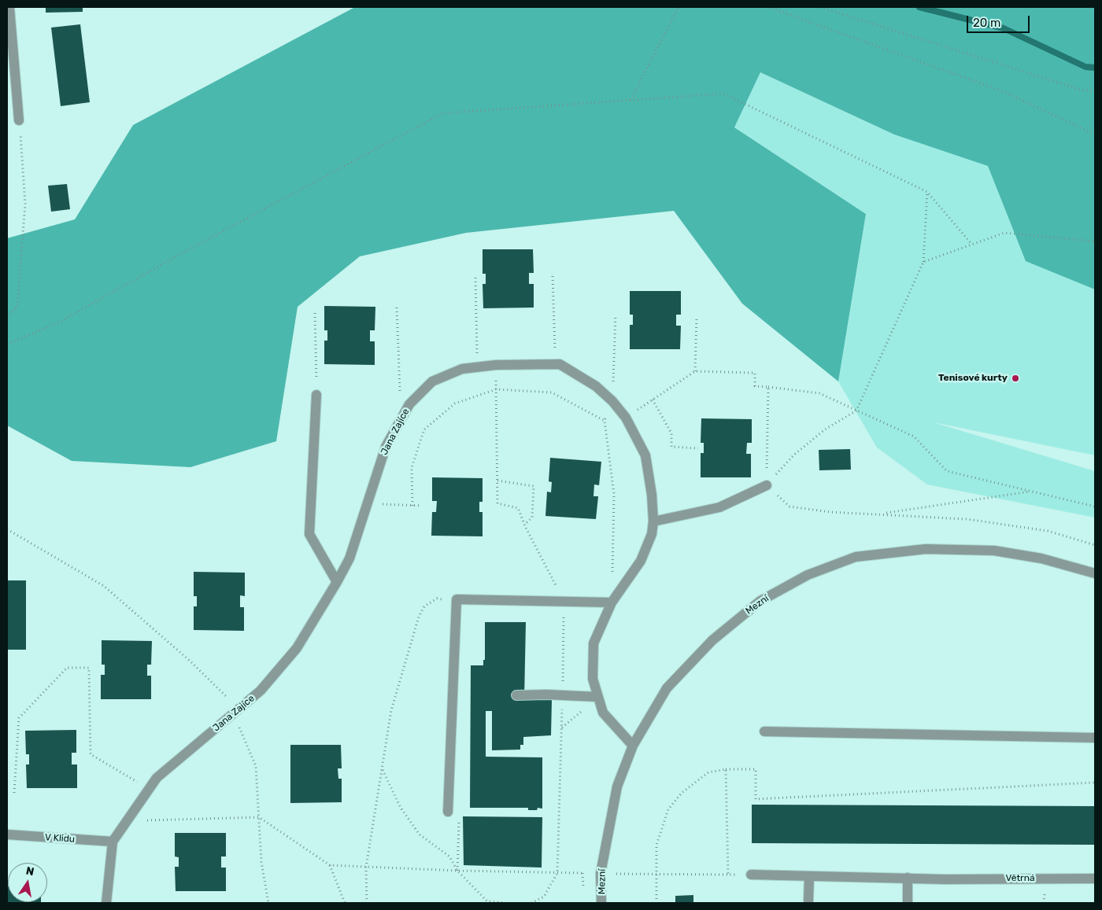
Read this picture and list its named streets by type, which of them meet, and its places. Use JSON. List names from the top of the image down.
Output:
{
  "streets": {
    "street": [
      "Jana Zajíce",
      "Mezní",
      "V Klidu",
      "Větrná"
    ]
  },
  "crossings": [
    ["Jana Zajíce", "Mezní"],
    ["Jana Zajíce", "V Klidu"]
  ],
  "places": ["Tenisové kurty"],
  "scale_bar": "20 m",
  "north": "top"
}
